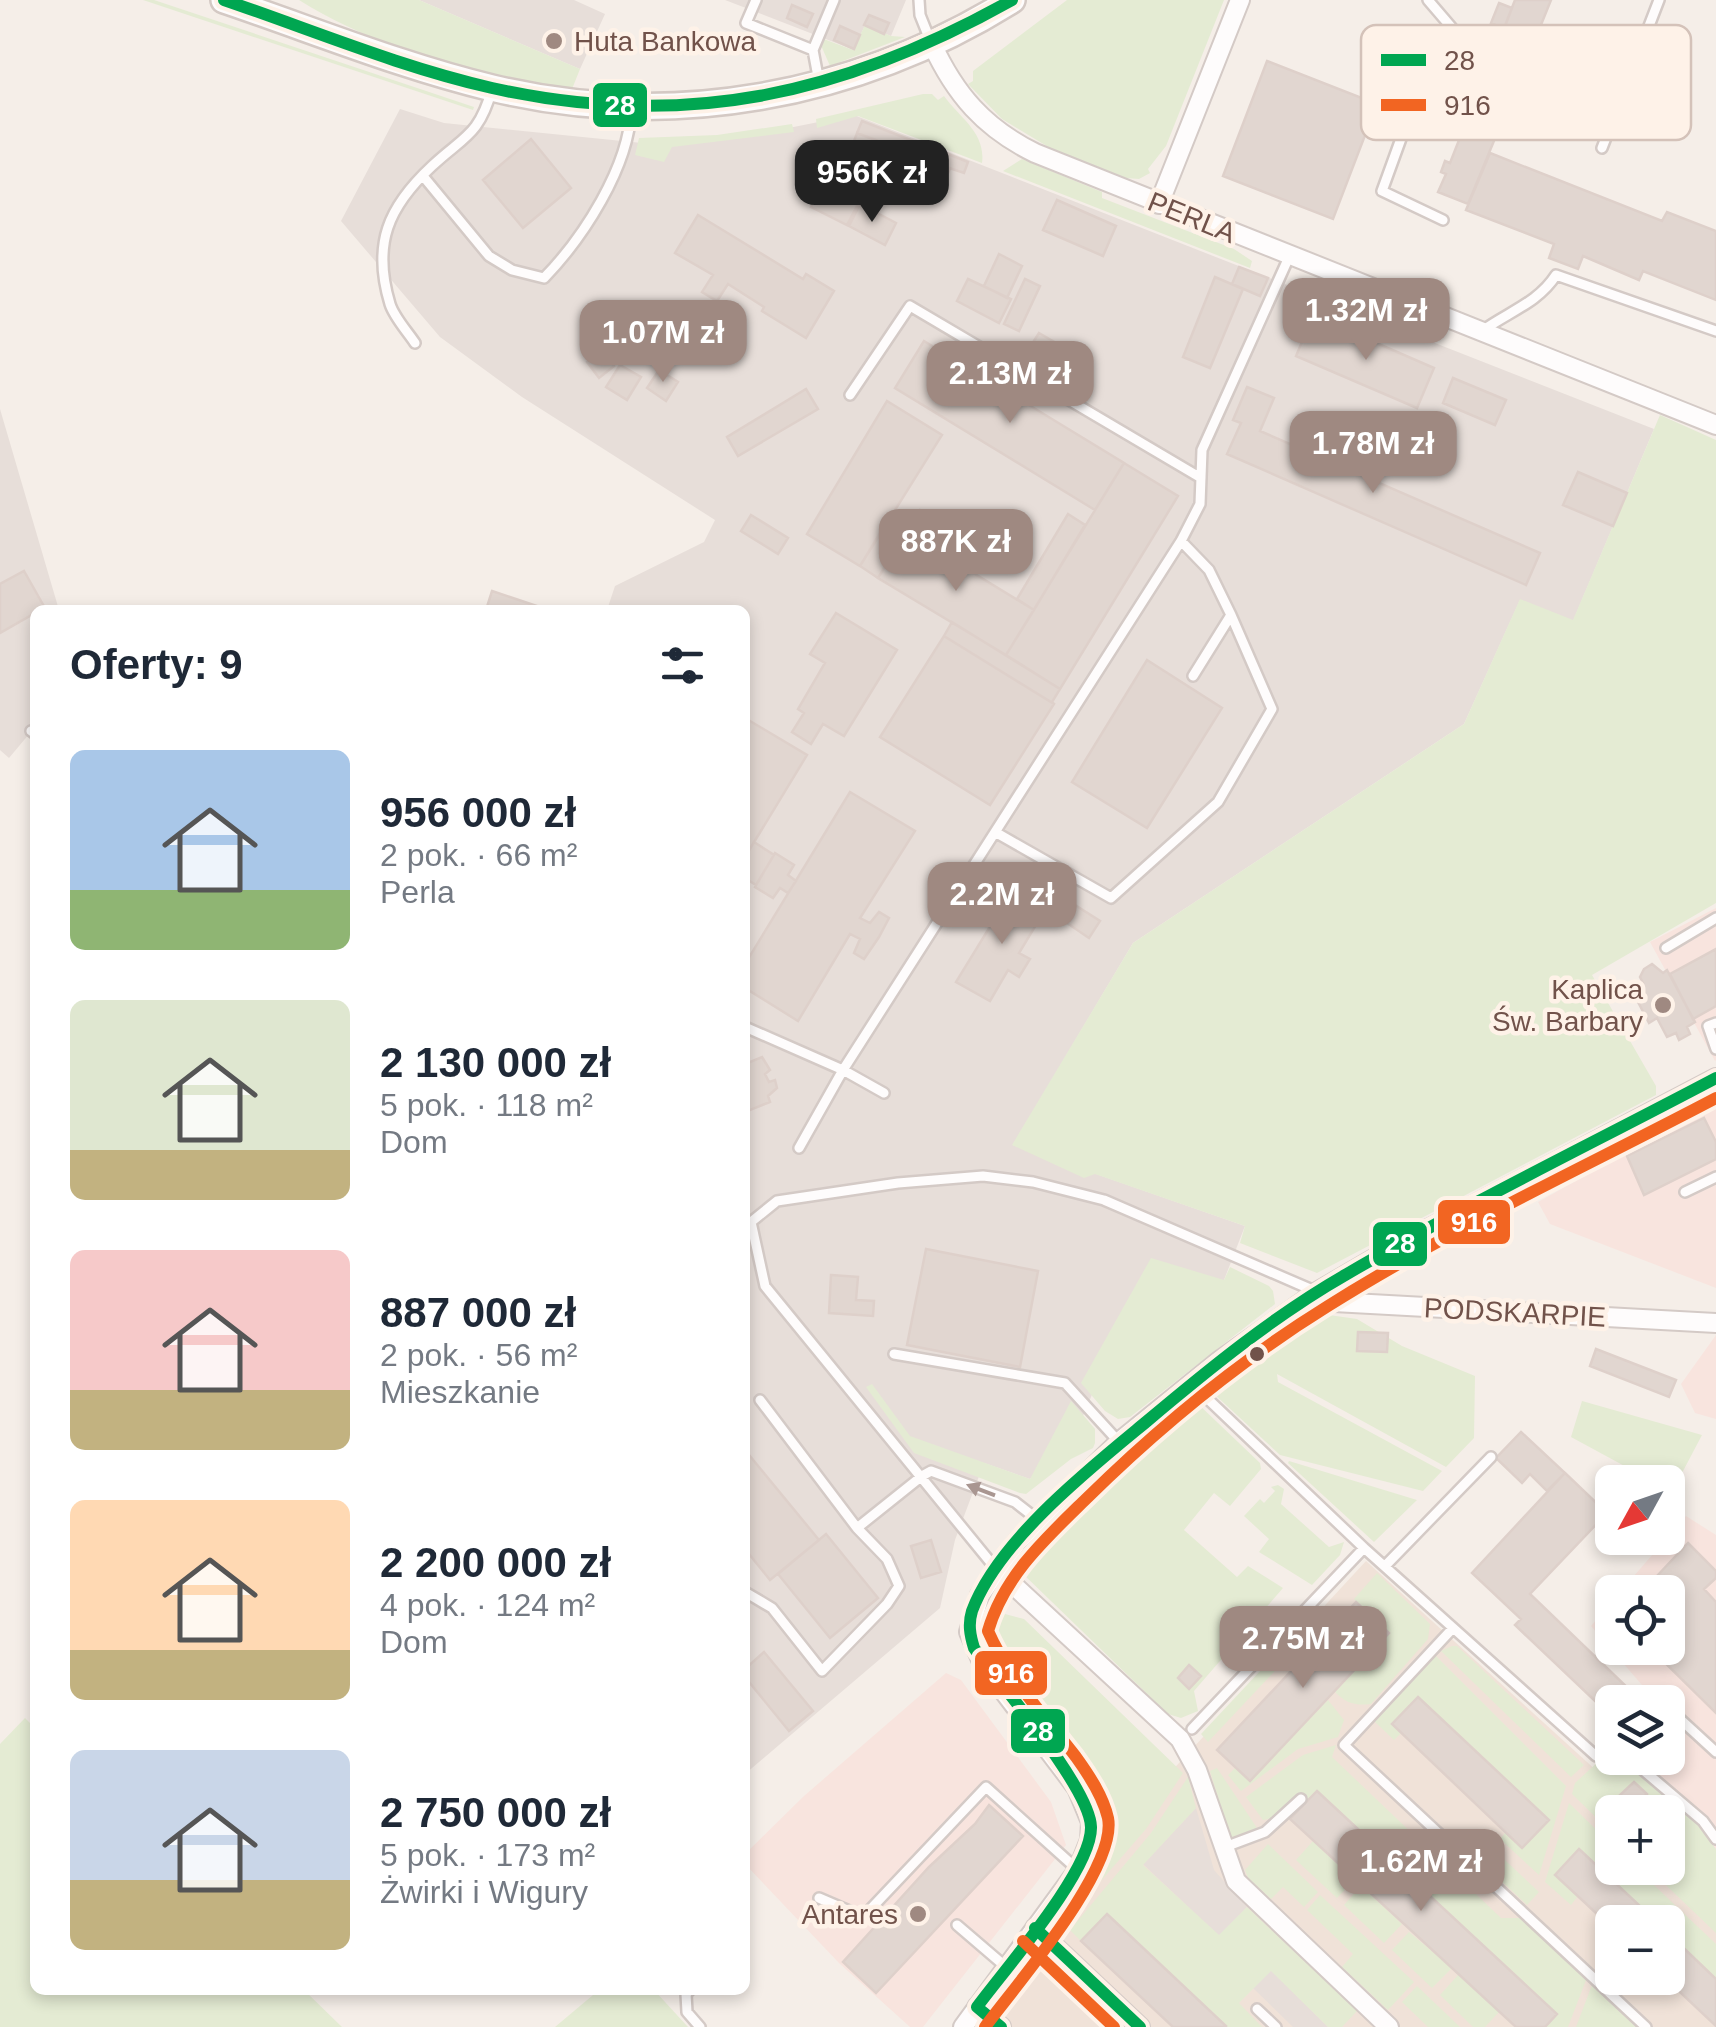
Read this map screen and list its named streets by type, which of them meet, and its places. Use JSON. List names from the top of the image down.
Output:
{
  "streets": {
    "street": ["PERLA", "PODSKARPIE"]
  },
  "places": ["Huta Bankowa", "Kaplica Św. Barbary", "Antares"],
  "lines": ["transit line 28", "transit line 916"],
  "legend": ["28", "916"],
  "north": "bottom left",
  "page": {
    "price": [
      "956K zł",
      "1.32M zł",
      "1.07M zł",
      "2.13M zł",
      "1.78M zł",
      "887K zł",
      "2.2M zł",
      "2.75M zł",
      "1.62M zł"
    ],
    "heading": "Oferty: 9",
    "list": [
      {
        "name": "956 000 zł",
        "note": "2 pok. · 66 m² · Perla"
      },
      {
        "name": "2 130 000 zł",
        "note": "5 pok. · 118 m² · Dom"
      },
      {
        "name": "887 000 zł",
        "note": "2 pok. · 56 m² · Mieszkanie"
      },
      {
        "name": "2 200 000 zł",
        "note": "4 pok. · 124 m² · Dom"
      },
      {
        "name": "2 750 000 zł",
        "note": "5 pok. · 173 m² · Żwirki i Wigury"
      }
    ],
    "map_buttons": ["+", "−"]
  }
}
